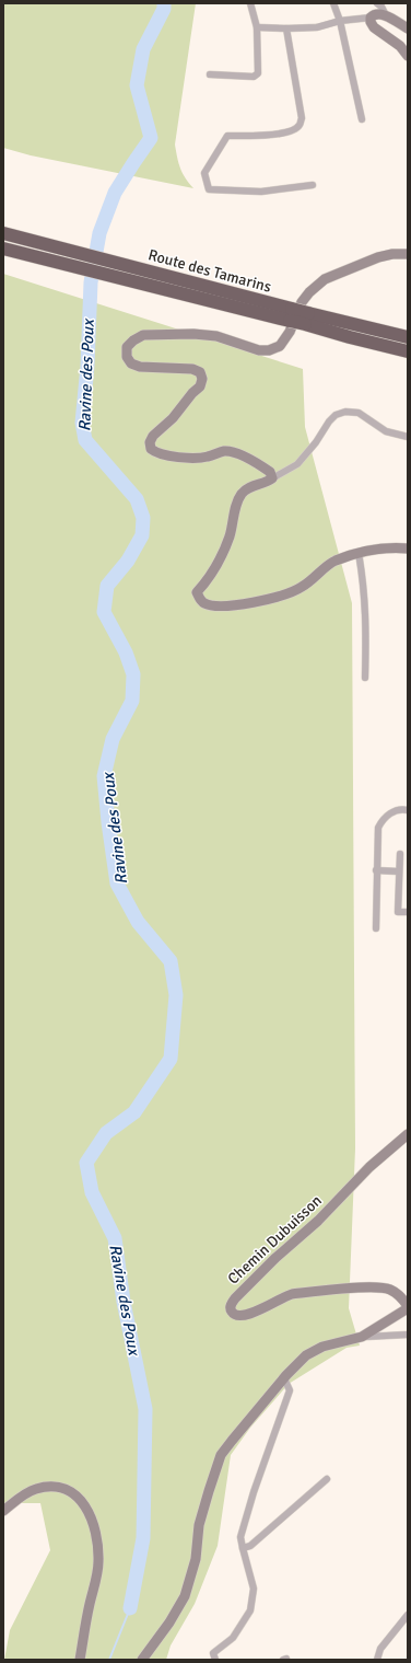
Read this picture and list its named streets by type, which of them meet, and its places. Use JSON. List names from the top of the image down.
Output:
{
  "streets": {
    "highway": ["Route des Tamarins"],
    "main road": ["Chemin Dubuisson"]
  },
  "water": ["Ravine des Poux"]
}
